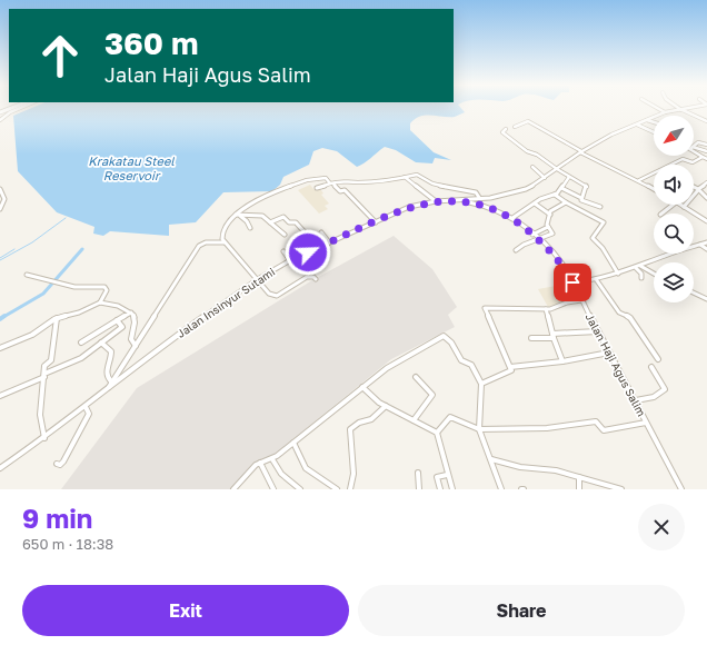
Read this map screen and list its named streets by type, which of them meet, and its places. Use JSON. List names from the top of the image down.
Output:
{
  "streets": {
    "street": ["Jalan Insinyur Sutami", "Jalan Haji Agus Salim"]
  },
  "crossings": [
    ["Jalan Insinyur Sutami", "Jalan Haji Agus Salim"]
  ],
  "water": ["Krakatau Steel Reservoir"],
  "north": "bottom left",
  "page": {
    "turn": ["360 m", "Jalan Haji Agus Salim"],
    "heading": ["9 min", "650 m · 18:38"],
    "buttons": ["Exit", "Share"]
  }
}
